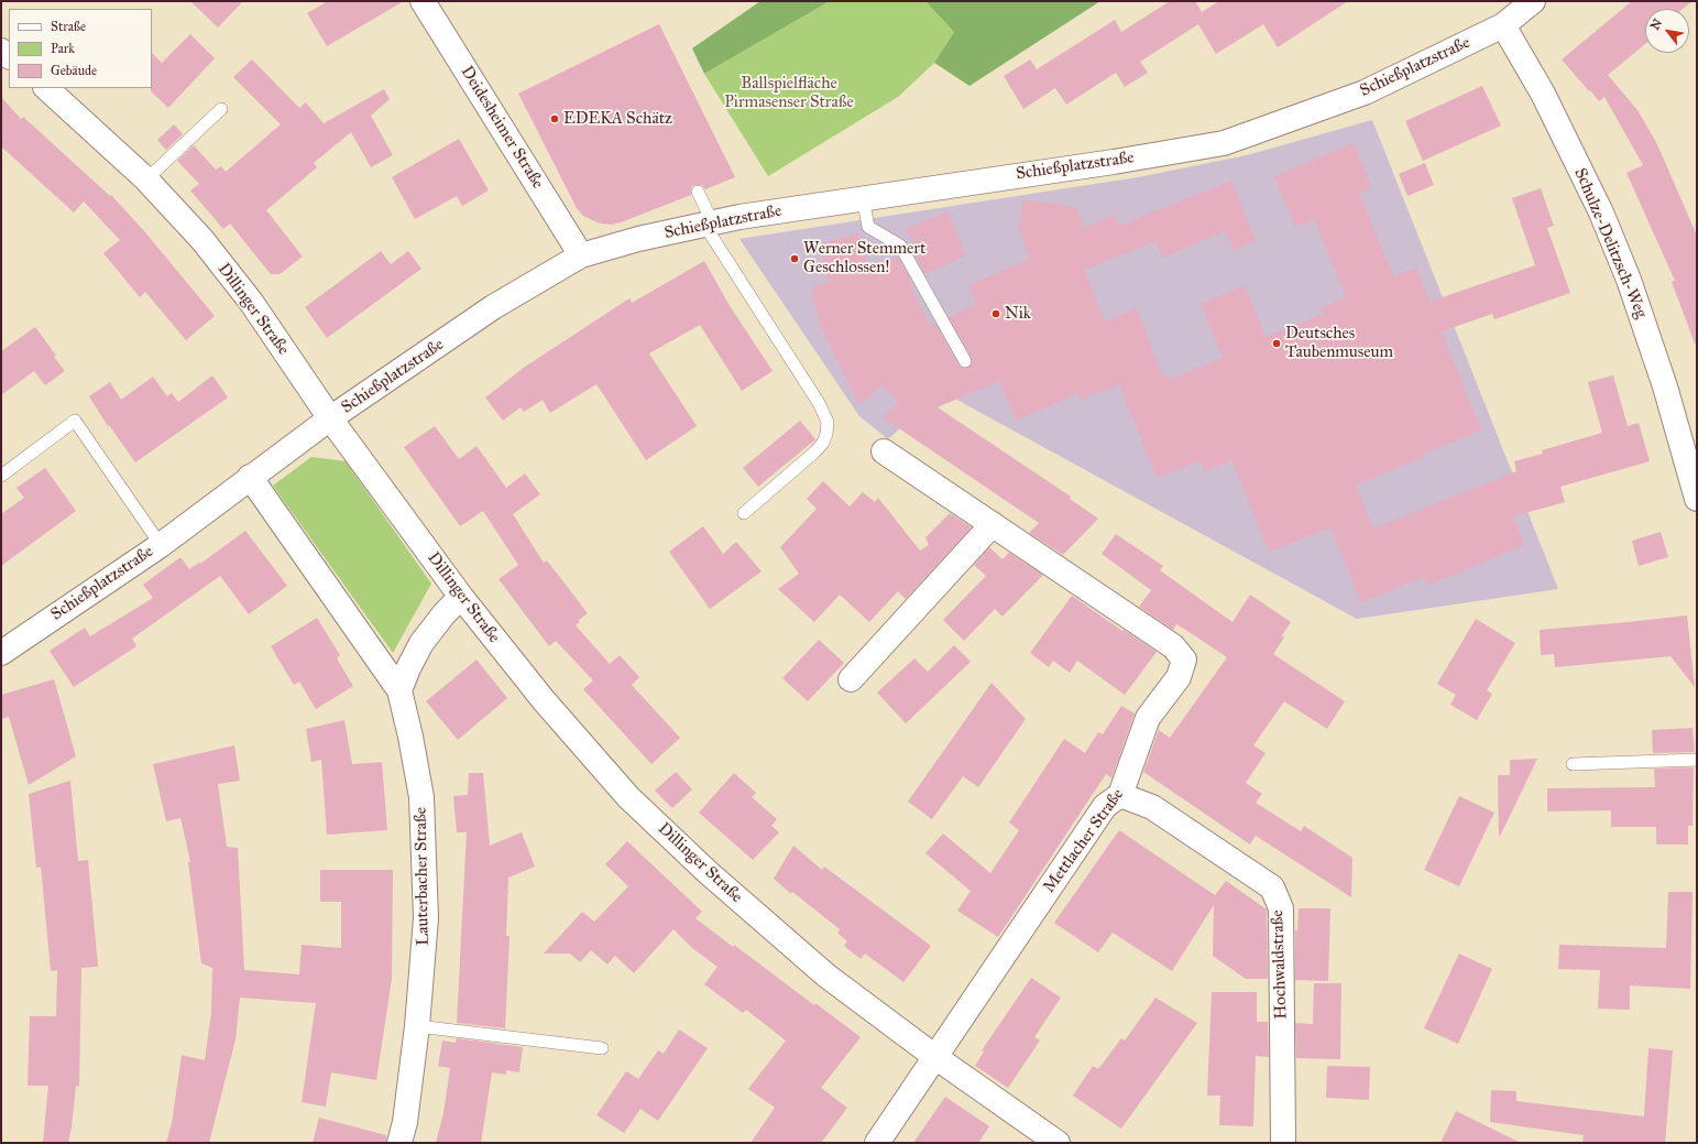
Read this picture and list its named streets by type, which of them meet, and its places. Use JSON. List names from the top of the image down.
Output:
{
  "streets": {
    "street": [
      "Schießplatzstraße",
      "Deidesheimer Straße",
      "Schulze-Delitzsch-Weg",
      "Dillinger Straße",
      "Mettlacher Straße",
      "Lauterbacher Straße",
      "Hochwaldstraße"
    ]
  },
  "crossings": [
    ["Schießplatzstraße", "Deidesheimer Straße"],
    ["Schießplatzstraße", "Schulze-Delitzsch-Weg"],
    ["Schießplatzstraße", "Dillinger Straße"],
    ["Schießplatzstraße", "Lauterbacher Straße"],
    ["Dillinger Straße", "Mettlacher Straße"],
    ["Mettlacher Straße", "Hochwaldstraße"]
  ],
  "parks": ["Ballspielfläche Pirmasenser Straße"],
  "places": [
    "EDEKA Schätz",
    "Werner Stemmert Geschlossen!",
    "Nik",
    "Deutsches Taubenmuseum"
  ],
  "legend": ["Straße", "Park", "Gebäude"],
  "north": "top left"
}
